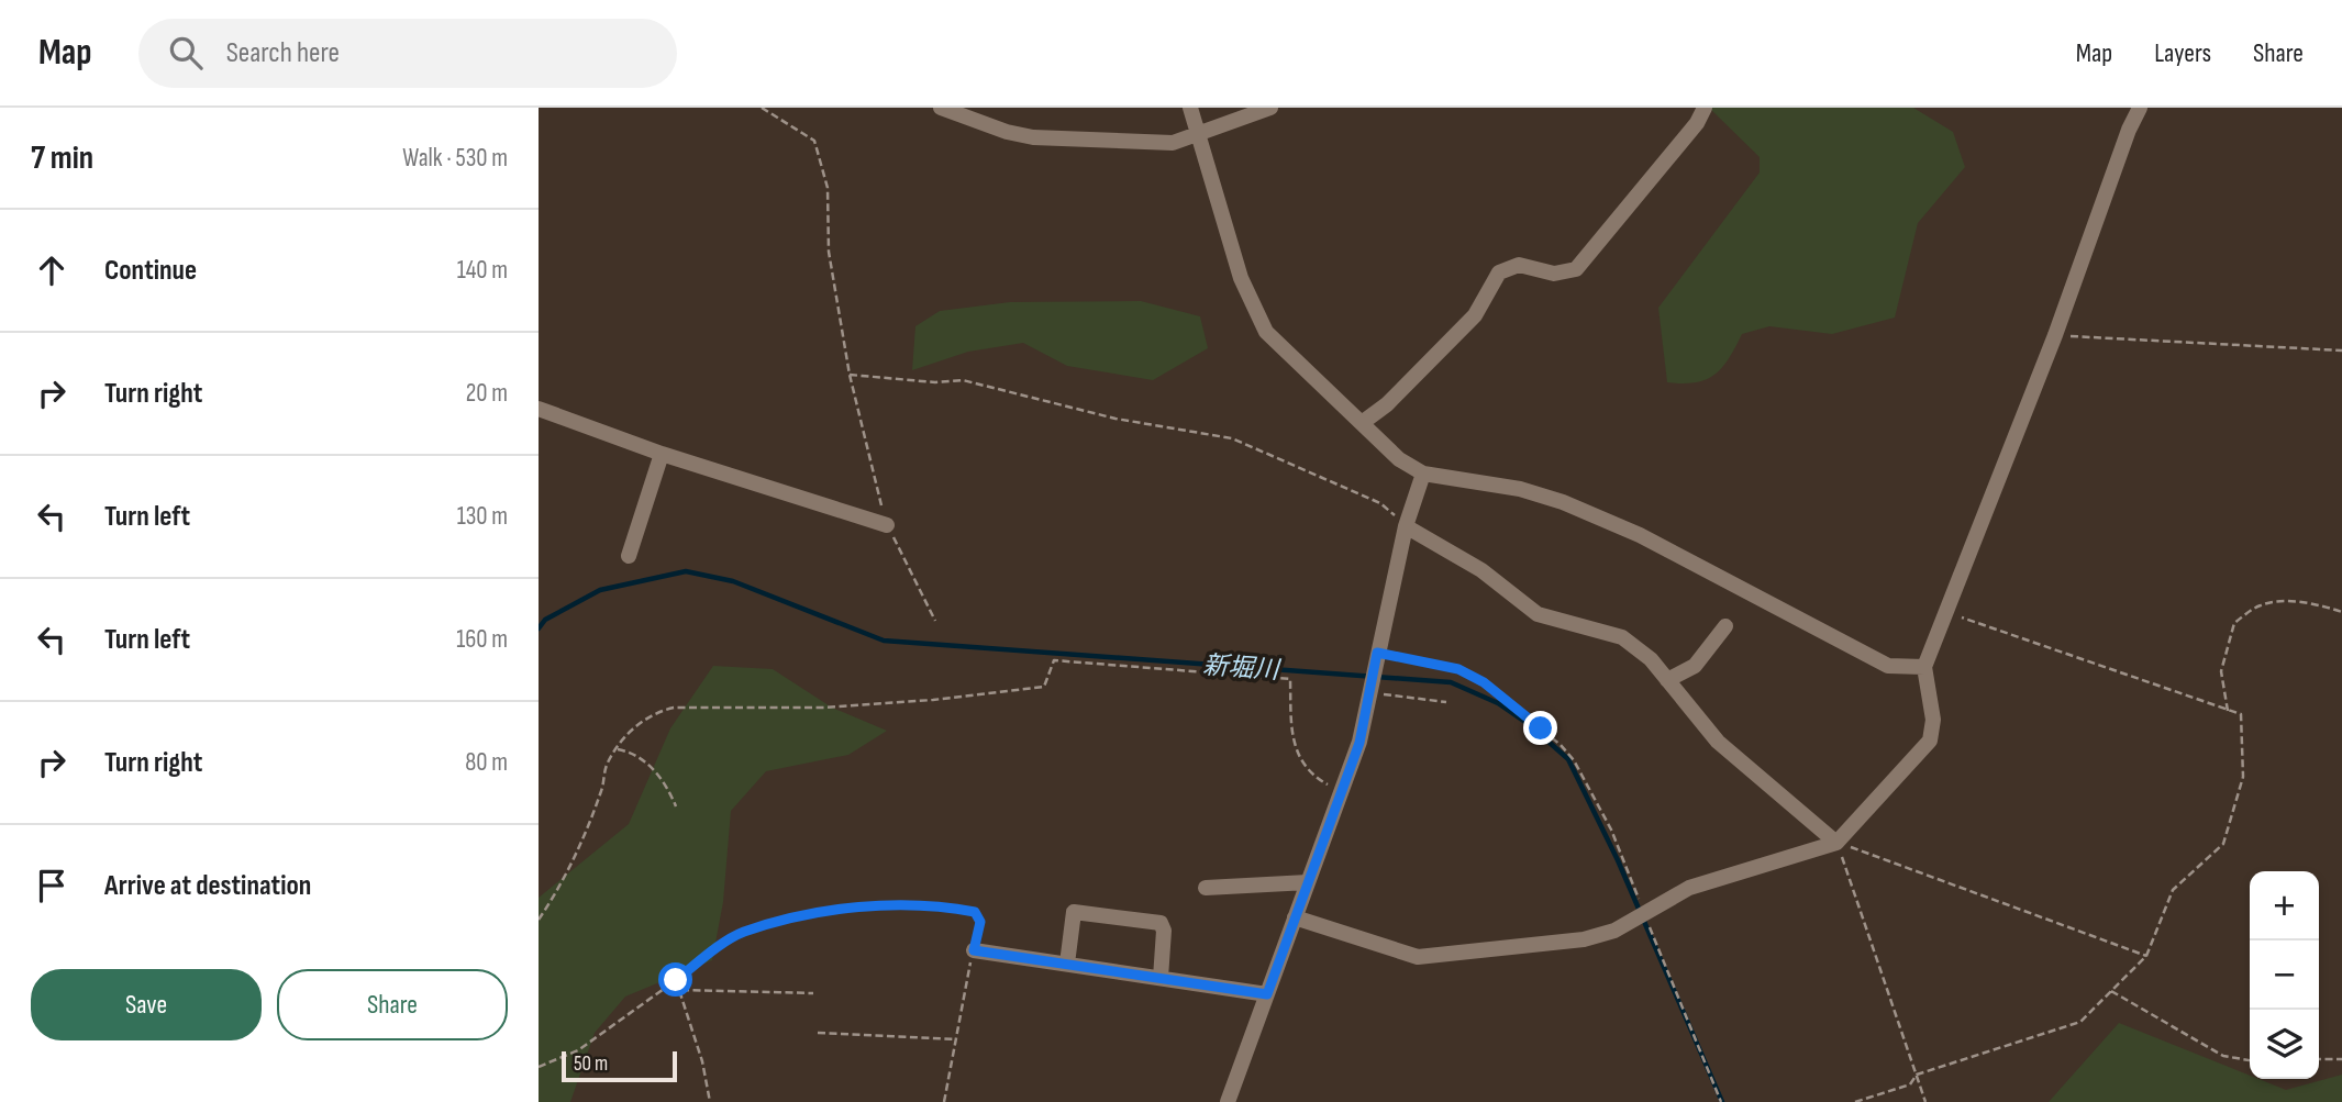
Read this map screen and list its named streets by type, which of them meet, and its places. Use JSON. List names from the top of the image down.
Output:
{
  "water": ["新堀川"],
  "scale_bar": "50 m",
  "page": {
    "header": "Map",
    "search": "Search here",
    "nav": ["Map", "Layers", "Share"],
    "heading": ["7 min", "Walk · 530 m"],
    "list": [
      ["Continue", "140 m"],
      ["Turn right", "20 m"],
      ["Turn left", "130 m"],
      ["Turn left", "160 m"],
      ["Turn right", "80 m"],
      "Arrive at destination"
    ],
    "map_buttons": ["+", "−"],
    "buttons": ["Save", "Share"],
    "scale": "50 m"
  }
}
